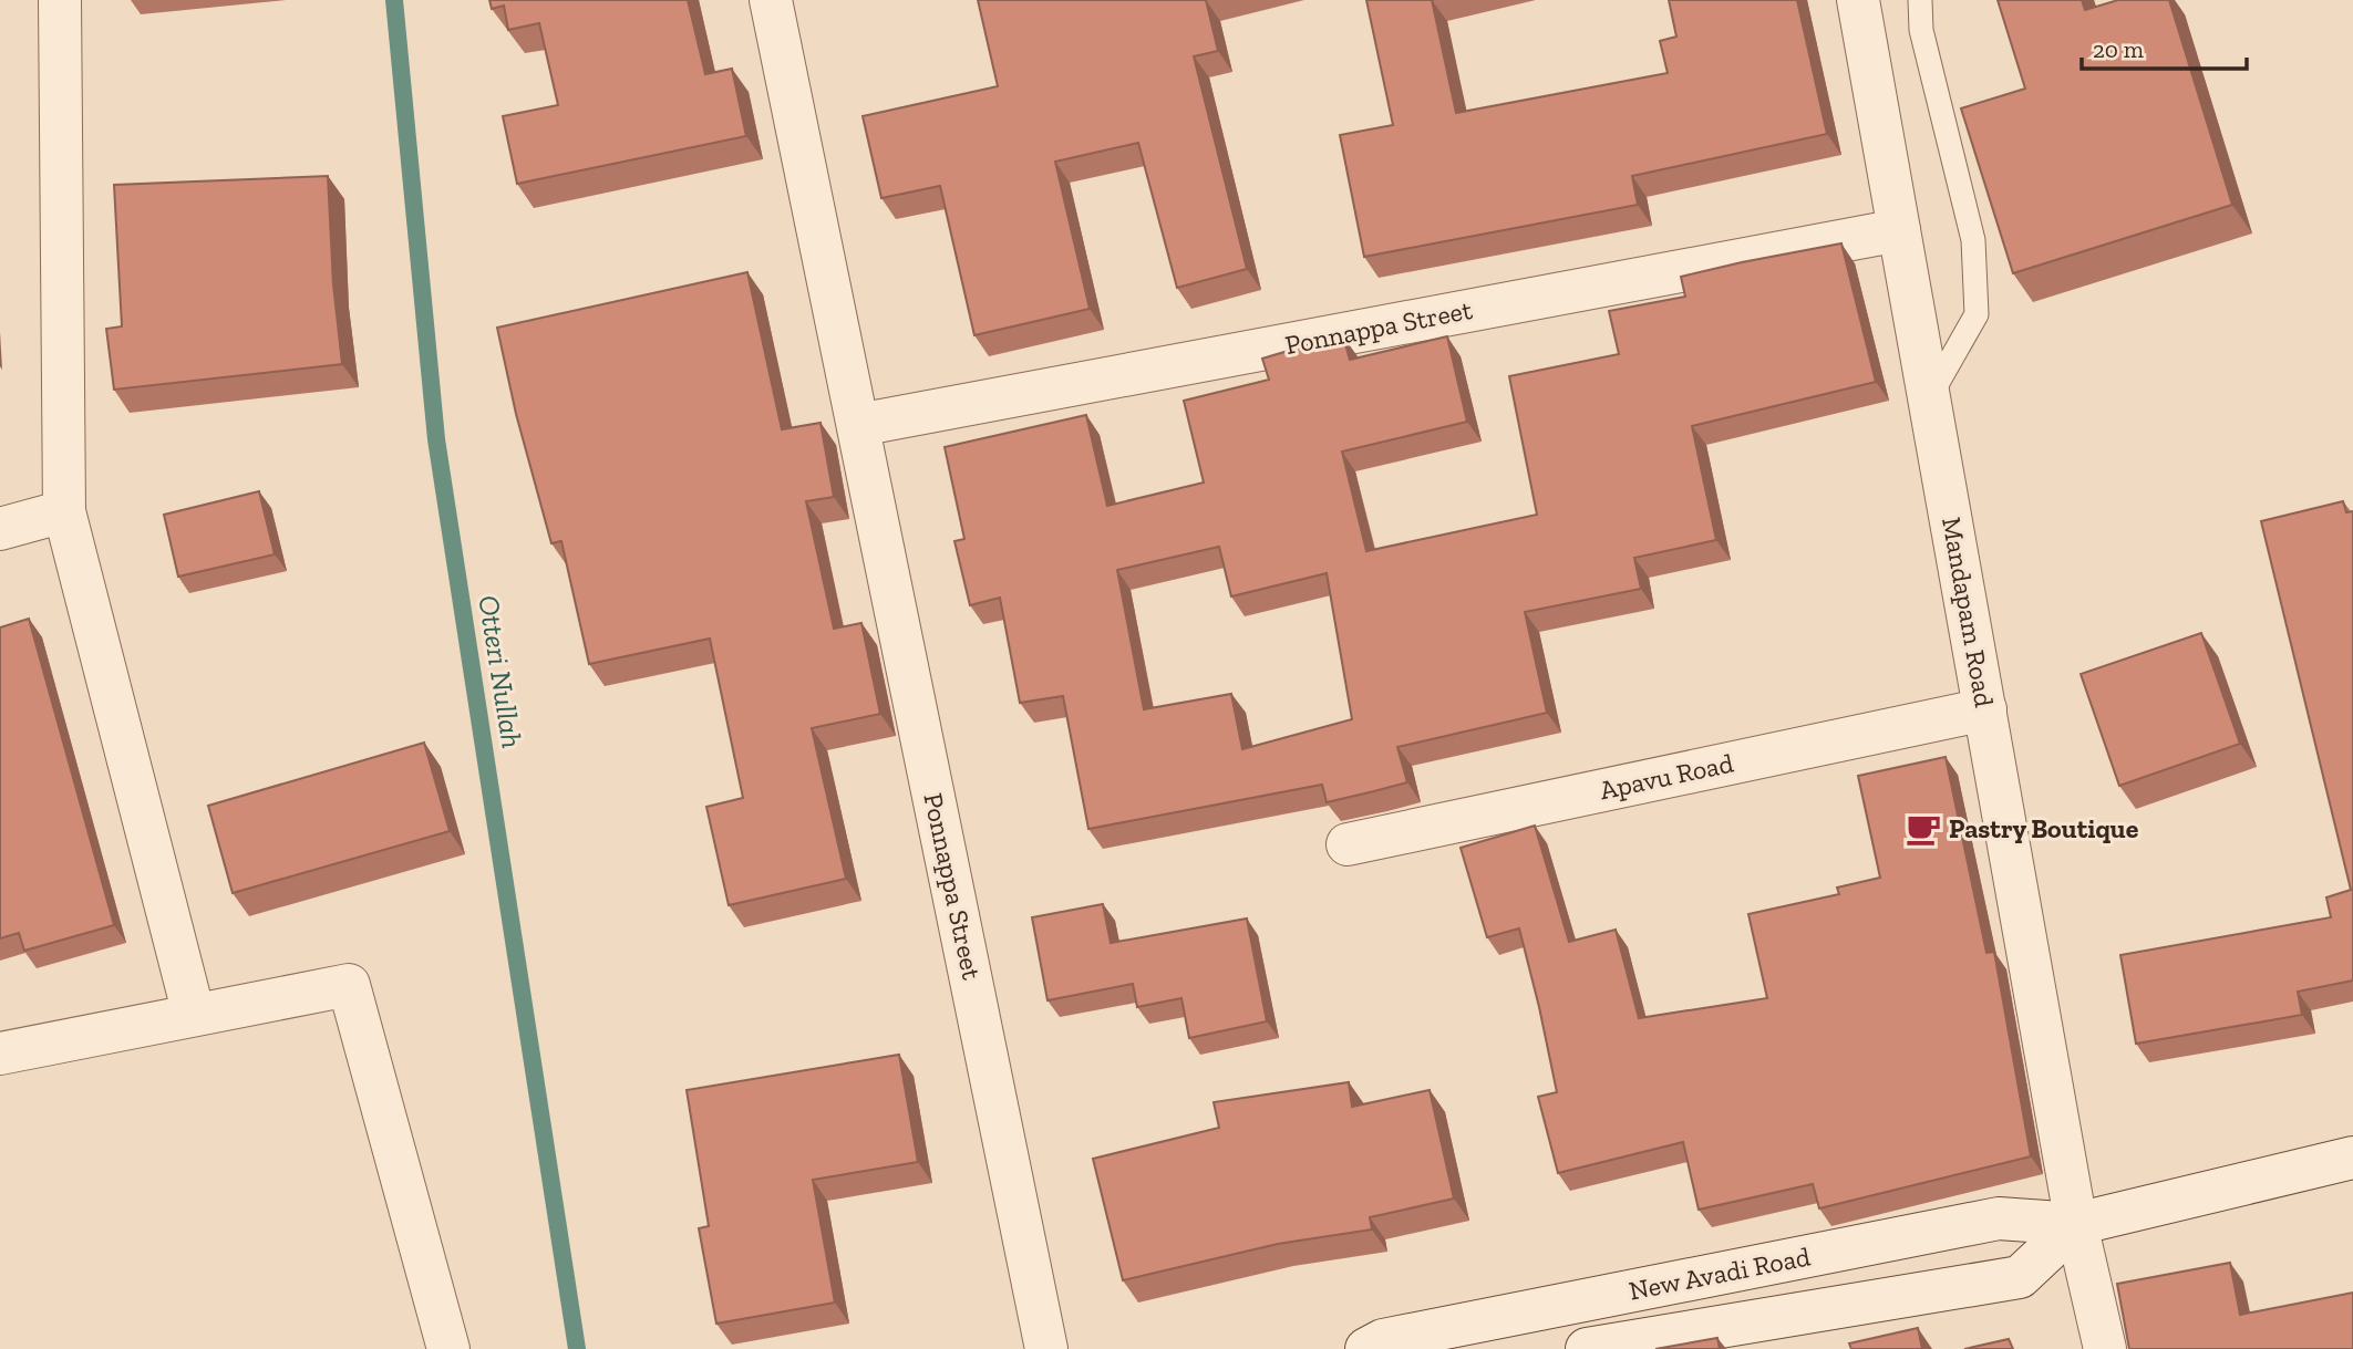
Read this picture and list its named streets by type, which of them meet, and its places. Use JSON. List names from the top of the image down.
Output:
{
  "streets": {
    "street": [
      "Ponnappa Street",
      "Mandapam Road",
      "Apavu Road",
      "New Avadi Road"
    ]
  },
  "crossings": [
    ["Ponnappa Street", "Mandapam Road"],
    ["Mandapam Road", "Apavu Road"],
    ["Mandapam Road", "New Avadi Road"]
  ],
  "water": ["Otteri Nullah"],
  "places": {
    "cafe": ["Pastry Boutique"]
  },
  "scale_bar": "20 m"
}
